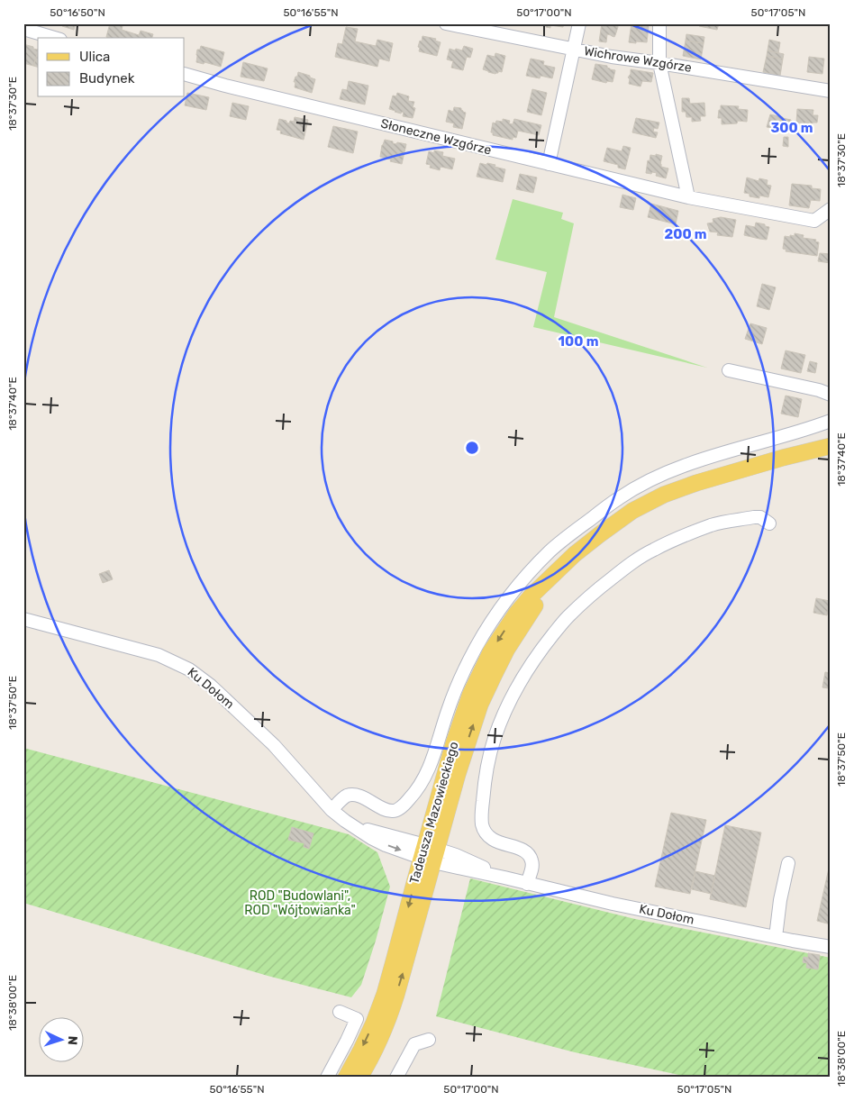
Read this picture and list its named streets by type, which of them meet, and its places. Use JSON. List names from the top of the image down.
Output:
{
  "streets": {
    "main road": ["Tadeusza Mazowieckiego"],
    "street": ["Wichrowe Wzgórze", "Słoneczne Wzgórze", "Ku Dołom"]
  },
  "crossings": [
    ["Ku Dołom", "Tadeusza Mazowieckiego"]
  ],
  "parks": ["ROD \"Budowlani\", ROD \"Wójtowianka\""],
  "legend": ["Ulica", "Budynek"],
  "north": "right",
  "coordinates": [
    "50°16'50\"N",
    "50°16'55\"N",
    "50°17'00\"N",
    "50°17'05\"N",
    "18°37'30\"E",
    "18°37'40\"E",
    "18°37'50\"E",
    "18°38'00\"E"
  ],
  "rings": ["300 m", "200 m", "100 m"]
}
